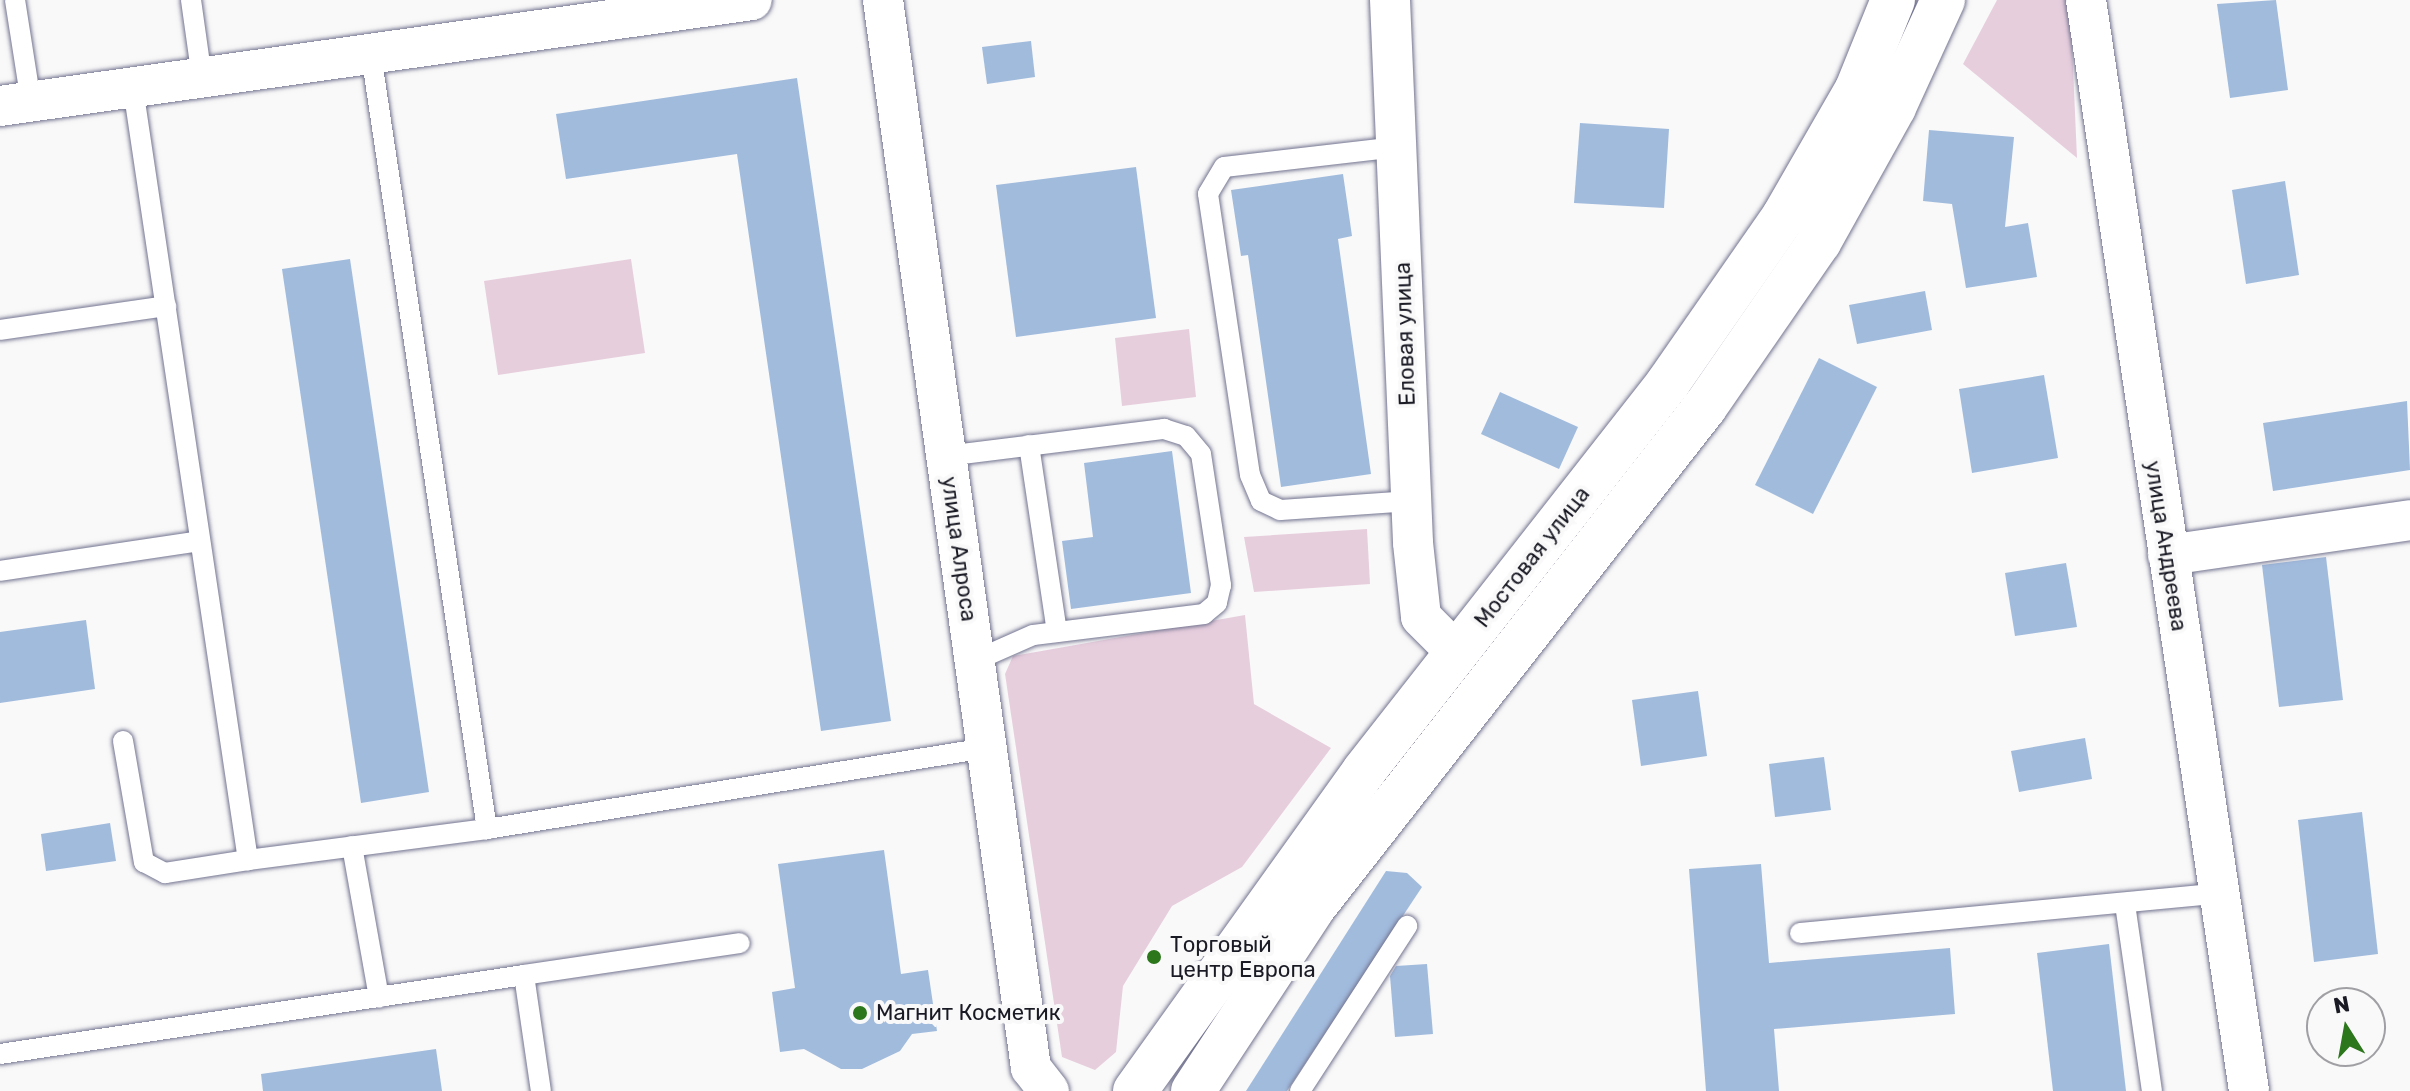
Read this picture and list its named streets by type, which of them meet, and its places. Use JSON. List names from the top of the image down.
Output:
{
  "streets": {
    "main road": ["Мостовая улица"],
    "street": ["Еловая улица", "улица Андреева", "улица Алроса"]
  },
  "crossings": [
    ["Еловая улица", "Мостовая улица"]
  ],
  "places": ["Торговый центр Европа", "Магнит Косметик"],
  "north": "top"
}
